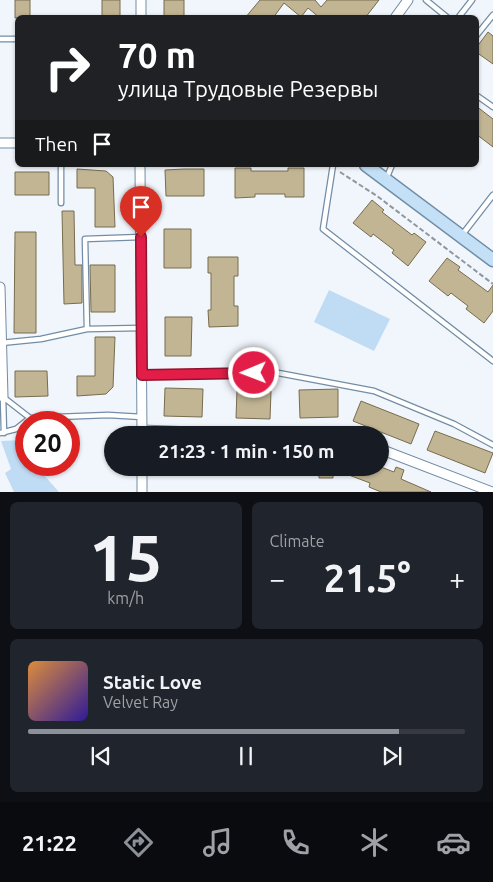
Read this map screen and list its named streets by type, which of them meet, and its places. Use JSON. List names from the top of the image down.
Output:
{
  "page": {
    "turn": ["70 m", "улица Трудовые Резервы"],
    "then": "Then",
    "limit": "20",
    "trip": "21:23 · 1 min · 150 m",
    "tile": [
      ["15", "km/h"],
      "Climate"
    ],
    "heat": ["−", "21.5°", "+"],
    "song": ["Static Love", "Velvet Ray"],
    "tabs": "21:22"
  }
}
